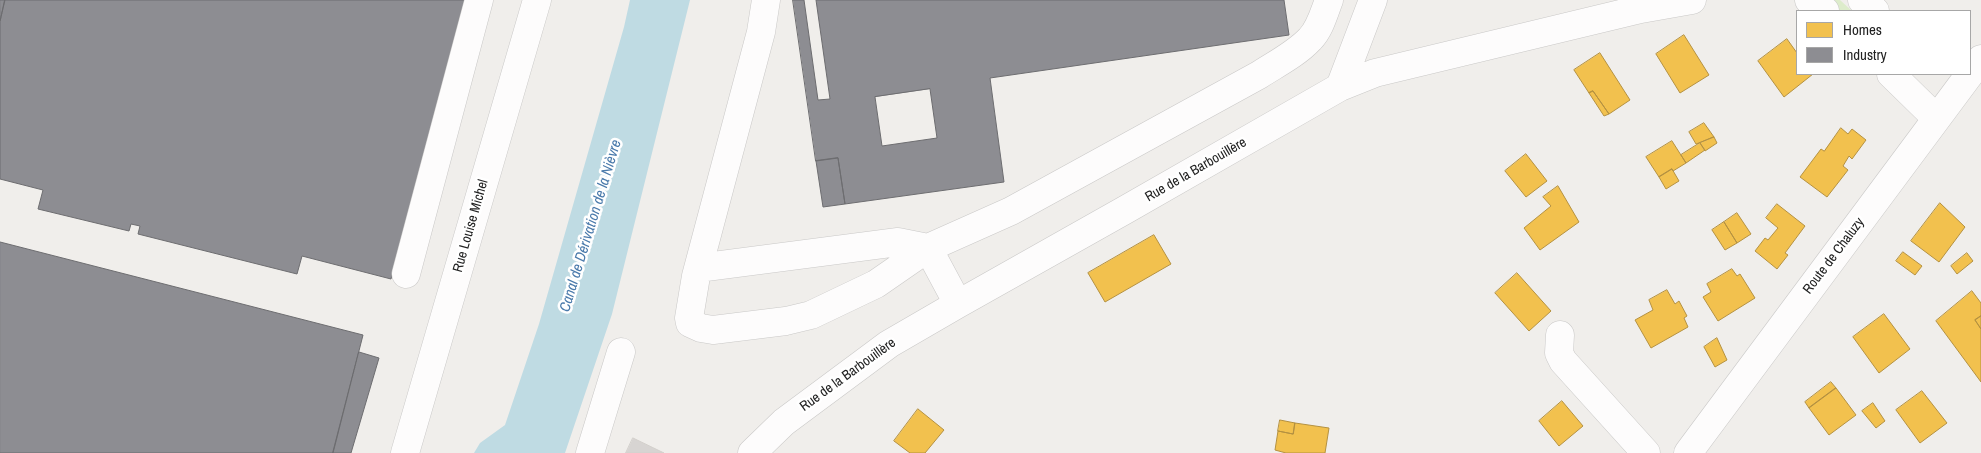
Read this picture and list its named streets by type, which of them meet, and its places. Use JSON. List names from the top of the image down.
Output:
{
  "streets": {
    "street": ["Rue de la Barbouillère", "Rue Louise Michel", "Route de Chaluzy"]
  },
  "water": ["Canal de Dérivation de la Nièvre"],
  "legend": ["Homes", "Industry"]
}
